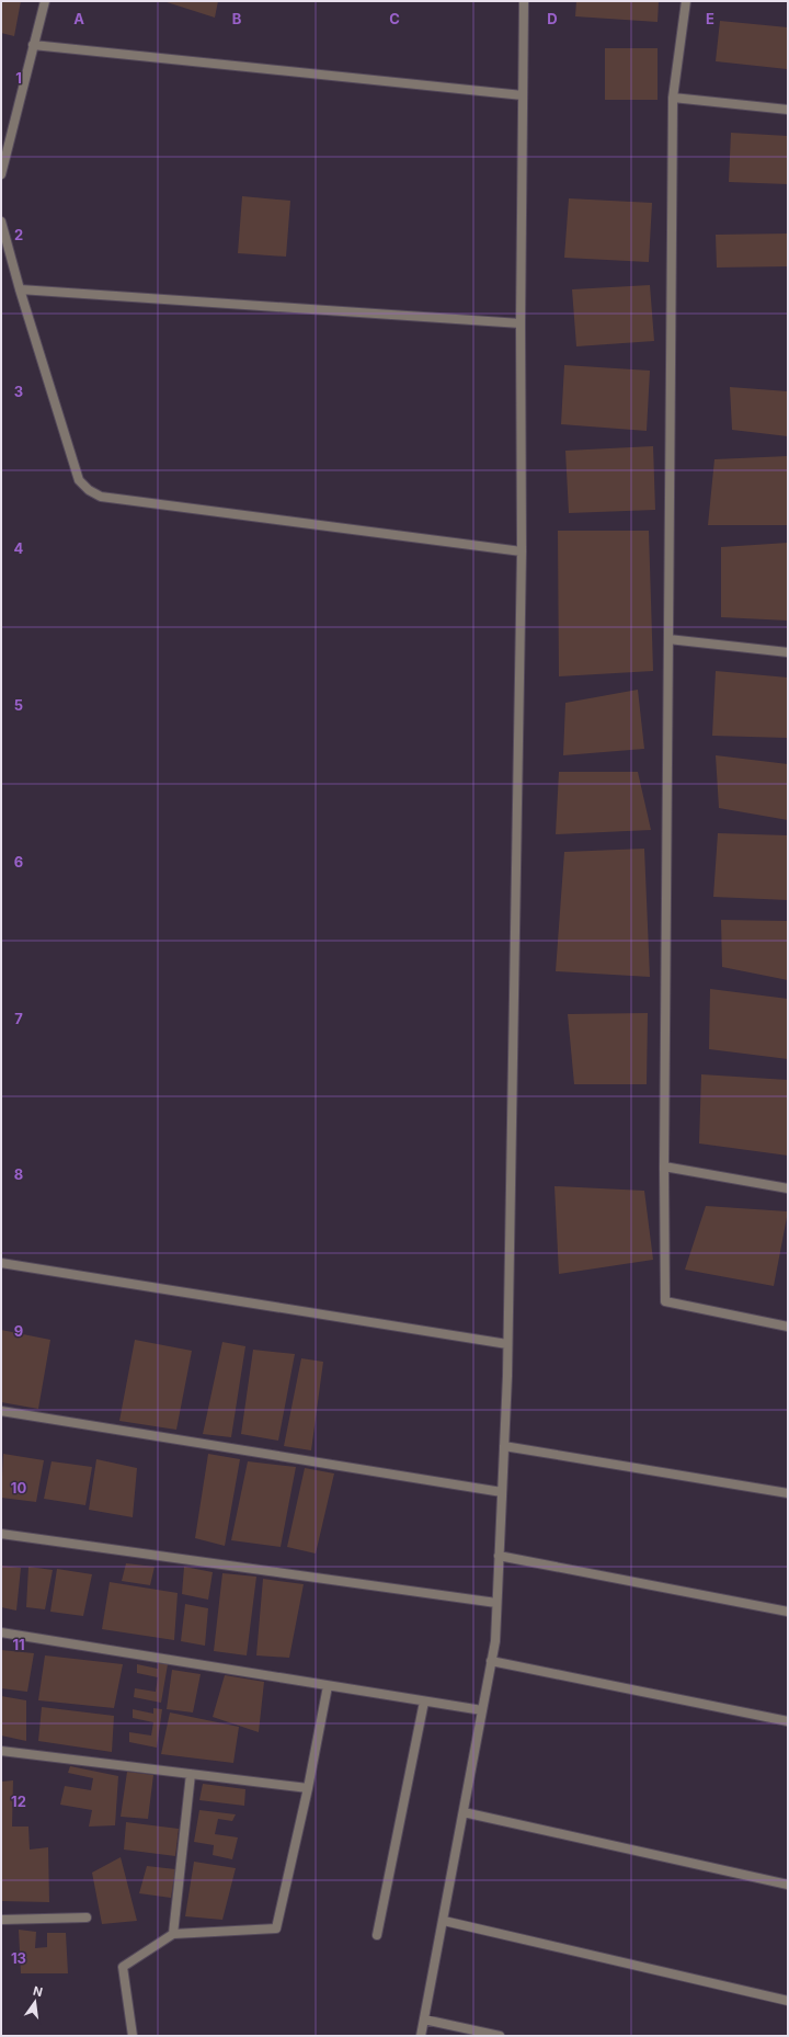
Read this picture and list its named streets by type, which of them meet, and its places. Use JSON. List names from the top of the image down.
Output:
{
  "north": "top",
  "grid": {
    "columns": [
      "A",
      "B",
      "C",
      "D",
      "E"
    ],
    "rows": [
      "1",
      "2",
      "3",
      "4",
      "5",
      "6",
      "7",
      "8",
      "9",
      "10",
      "11",
      "12",
      "13"
    ]
  }
}
